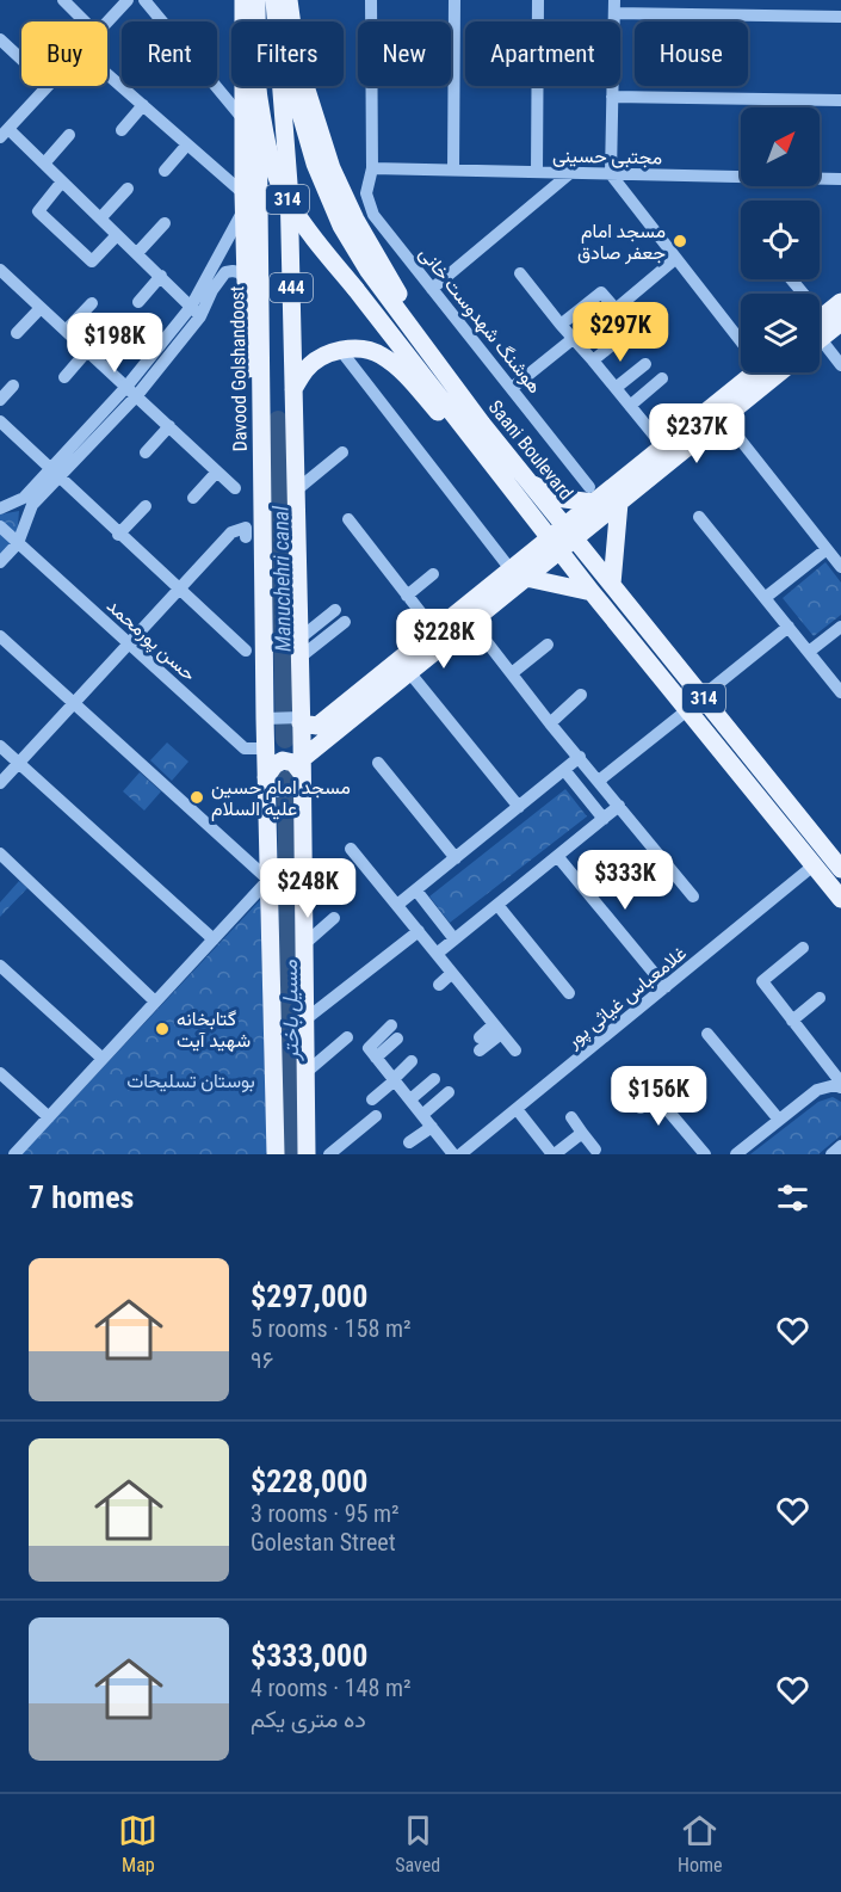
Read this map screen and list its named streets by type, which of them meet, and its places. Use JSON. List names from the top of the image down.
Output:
{
  "streets": {
    "main road": [
      "314",
      "444",
      "Davood Golshandoost",
      "Saani Boulevard"
    ],
    "street": [
      "مجتبی حسینی",
      "هوشنگ شهدوست خانی",
      "حسن پورمحمد",
      "غلامعباس غیاثی پور"
    ]
  },
  "crossings": [
    ["مجتبی حسینی", "هوشنگ شهدوست خانی"],
    ["444", "Saani Boulevard"],
    ["444", "حسن پورمحمد"],
    ["Davood Golshandoost", "Saani Boulevard"],
    ["Saani Boulevard", "غلامعباس غیاثی پور"]
  ],
  "water": ["Manuchehri canal", "مسیل باختر"],
  "parks": ["بوستان تسلیحات"],
  "places": ["مسجد امام جعفر صادق", "مسجد امام حسین علیه السلام", "گتابخانه شهید آیت"],
  "north": "top right",
  "page": {
    "chip": [
      "Buy",
      "Rent",
      "Filters",
      "New",
      "Apartment",
      "House"
    ],
    "price": [
      "$297K",
      "$198K",
      "$237K",
      "$228K",
      "$333K",
      "$248K",
      "$156K"
    ],
    "heading": "7 homes",
    "list": [
      {
        "name": "$297,000",
        "note": "5 rooms · 158 m² · ۹۶"
      },
      {
        "name": "$228,000",
        "note": "3 rooms · 95 m² · Golestan Street"
      },
      {
        "name": "$333,000",
        "note": "4 rooms · 148 m² · ده متری یکم"
      }
    ],
    "tabs": ["Map", "Saved", "Home"]
  }
}
